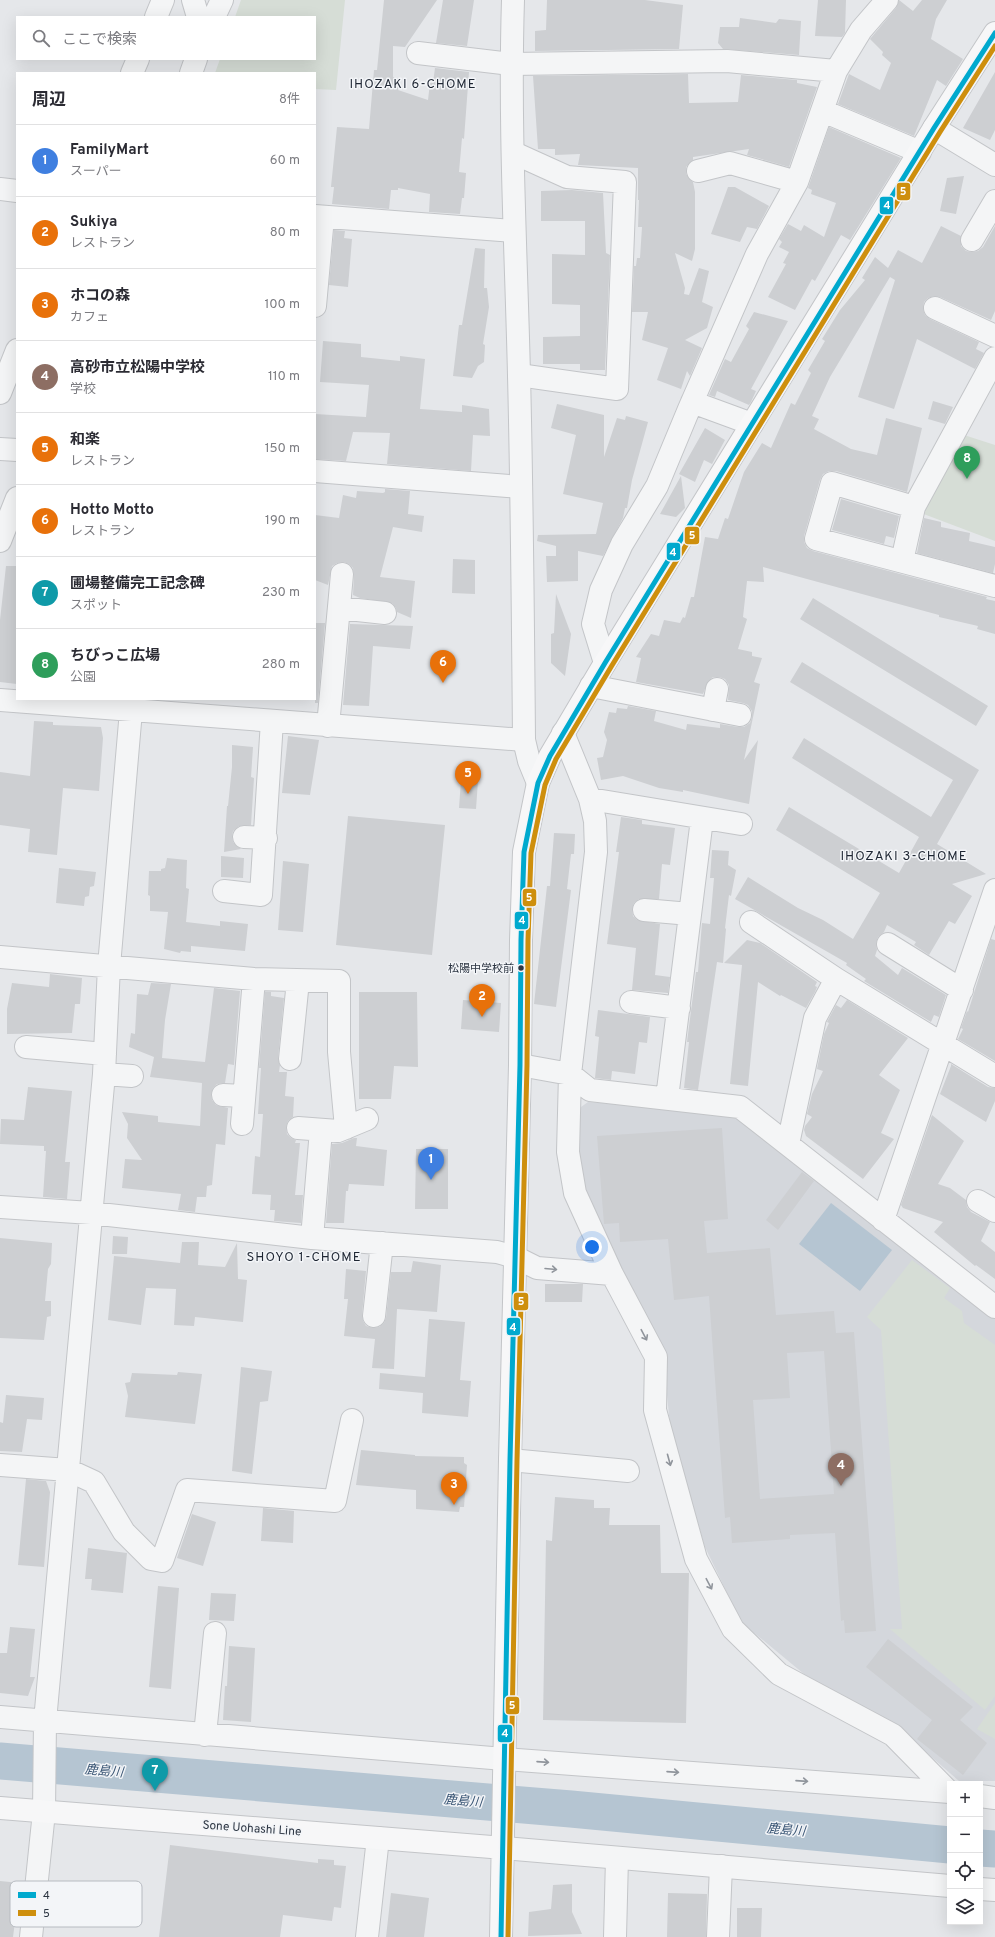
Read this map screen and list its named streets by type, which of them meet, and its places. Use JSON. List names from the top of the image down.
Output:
{
  "streets": {
    "main road": ["Sone Uohashi Line"]
  },
  "districts": ["IHOZAKI 6-CHOME", "IHOZAKI 3-CHOME", "SHOYO 1-CHOME"],
  "water": ["鹿島川"],
  "places": ["松陽中学校前"],
  "lines": ["transit line 4", "transit line 5"],
  "legend": ["4", "5"],
  "page": {
    "search": "ここで検索",
    "heading": ["周辺", "8件"],
    "list": [
      {
        "mark": "1",
        "name": "FamilyMart",
        "note": "スーパー",
        "value": "60 m"
      },
      {
        "mark": "2",
        "name": "Sukiya",
        "note": "レストラン",
        "value": "80 m"
      },
      {
        "mark": "3",
        "name": "ホコの森",
        "note": "カフェ",
        "value": "100 m"
      },
      {
        "mark": "4",
        "name": "高砂市立松陽中学校",
        "note": "学校",
        "value": "110 m"
      },
      {
        "mark": "5",
        "name": "和楽",
        "note": "レストラン",
        "value": "150 m"
      },
      {
        "mark": "6",
        "name": "Hotto Motto",
        "note": "レストラン",
        "value": "190 m"
      },
      {
        "mark": "7",
        "name": "圃場整備完工記念碑",
        "note": "スポット",
        "value": "230 m"
      },
      {
        "mark": "8",
        "name": "ちびっこ広場",
        "note": "公園",
        "value": "280 m"
      }
    ],
    "pins": [
      "8",
      "6",
      "5",
      "2",
      "1",
      "4",
      "3",
      "7"
    ],
    "map_buttons": ["+", "−"]
  }
}
